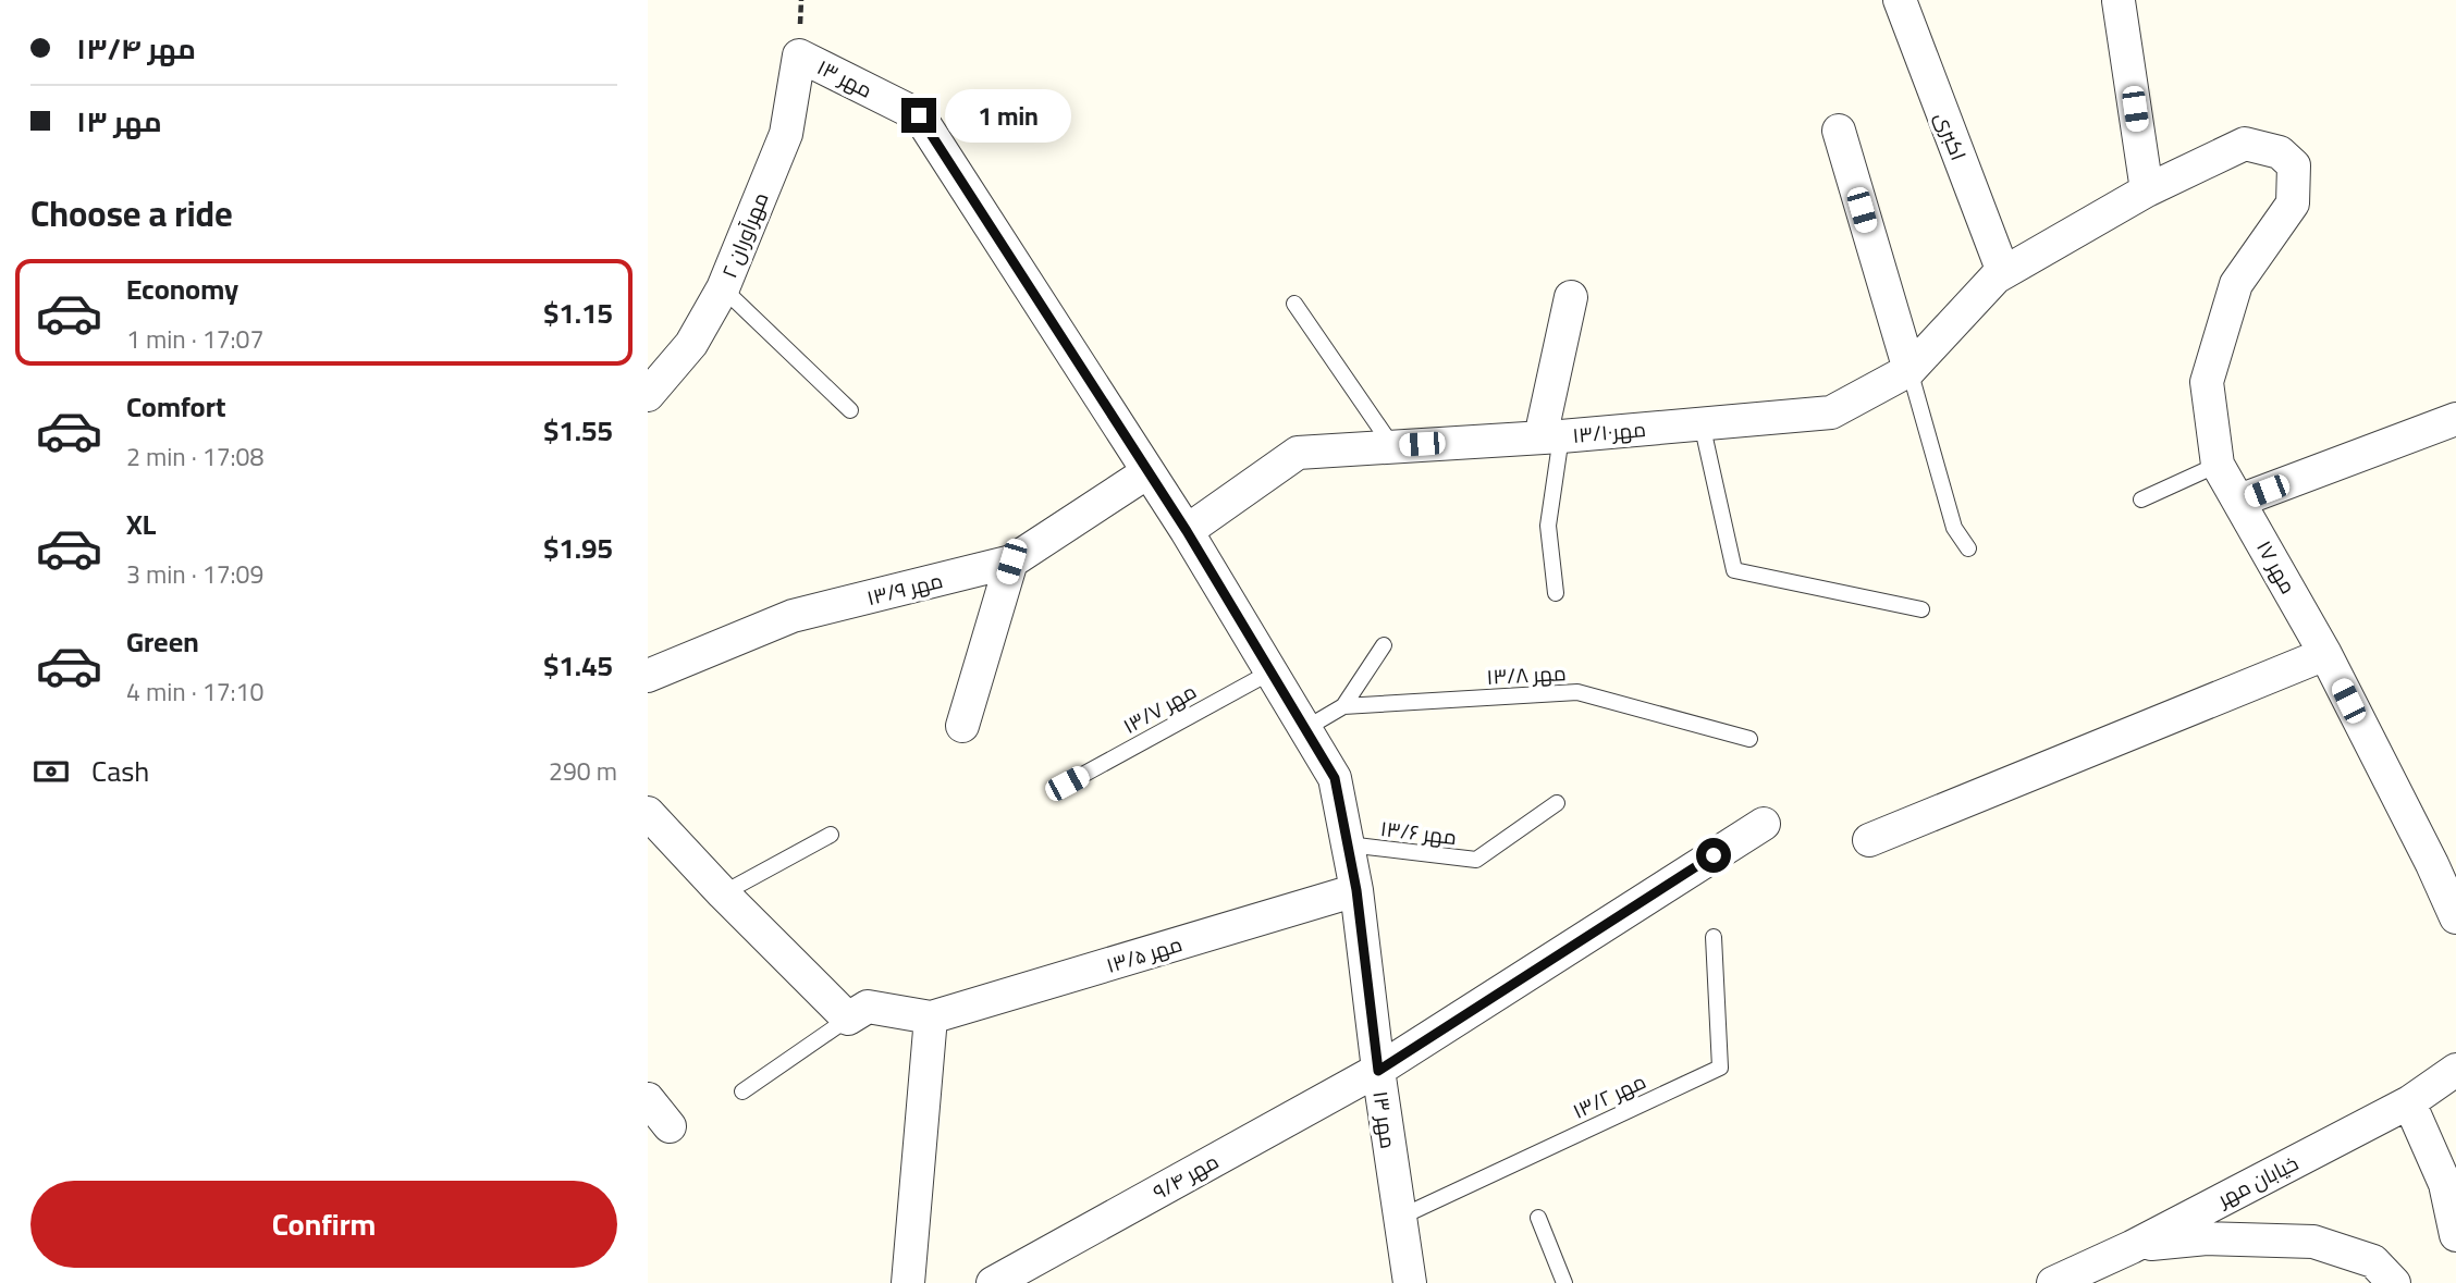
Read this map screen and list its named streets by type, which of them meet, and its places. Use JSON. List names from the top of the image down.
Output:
{
  "streets": {
    "street": [
      "مهر ۱۳",
      "اکبری",
      "مهرآوران ۲",
      "مهر۱۳/۱۰",
      "مهر ۱۷",
      "مهر ۱۳/۹",
      "مهر ۱۳/۵",
      "مهر ۹/۴",
      "خیابان مهر"
    ],
    "lane": [
      "مهر ۱۳/۸",
      "مهر ۱۳/۷",
      "مهر ۱۳/۶",
      "مهر ۱۳/۲"
    ]
  },
  "crossings": [
    ["مهر ۱۳", "مهرآوران ۲"],
    ["مهر ۱۳", "مهر۱۳/۱۰"],
    ["مهر ۱۳", "مهر ۱۳/۹"],
    ["مهر ۱۳", "مهر ۱۳/۸"],
    ["مهر ۱۳", "مهر ۱۳/۷"],
    ["مهر ۱۳", "مهر ۱۳/۶"],
    ["مهر ۱۳", "مهر ۱۳/۵"],
    ["مهر ۱۳", "مهر ۱۳/۲"],
    ["مهر ۱۳", "مهر ۹/۴"],
    ["اکبری", "مهر۱۳/۱۰"],
    ["مهر۱۳/۱۰", "مهر ۱۷"]
  ],
  "page": {
    "banner": ["مهر ۱۳/۴", "مهر ۱۳"],
    "bubble": "1 min",
    "heading": "Choose a ride",
    "list": [
      {
        "name": "Economy",
        "note": "1 min · 17:07",
        "value": "$1.15"
      },
      {
        "name": "Comfort",
        "note": "2 min · 17:08",
        "value": "$1.55"
      },
      {
        "name": "XL",
        "note": "3 min · 17:09",
        "value": "$1.95"
      },
      {
        "name": "Green",
        "note": "4 min · 17:10",
        "value": "$1.45"
      }
    ],
    "pay": ["Cash", "290 m"],
    "buttons": "Confirm"
  }
}
